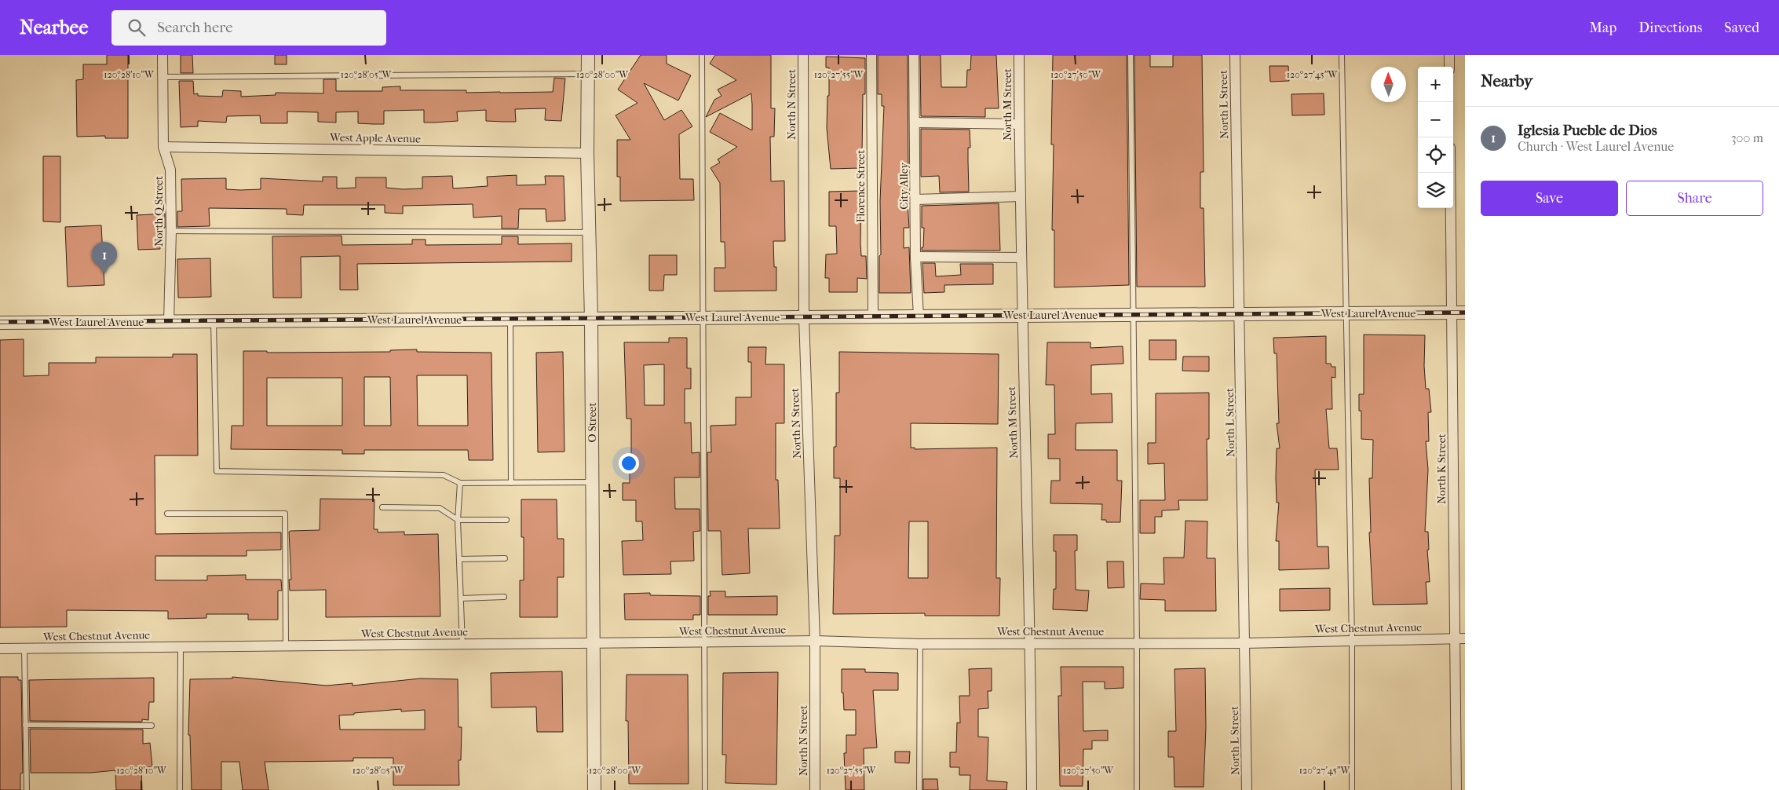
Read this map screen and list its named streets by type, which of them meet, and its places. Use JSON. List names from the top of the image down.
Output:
{
  "streets": {
    "street": [
      "North N Street",
      "North M Street",
      "North L Street",
      "West Apple Avenue",
      "Florence Street",
      "City Alley",
      "North Q Street",
      "West Laurel Avenue",
      "O Street",
      "North K Street",
      "West Chestnut Avenue"
    ]
  },
  "crossings": [
    ["North N Street", "West Laurel Avenue"],
    ["North N Street", "West Chestnut Avenue"],
    ["North M Street", "West Laurel Avenue"],
    ["North M Street", "West Chestnut Avenue"],
    ["North L Street", "West Laurel Avenue"],
    ["North L Street", "West Chestnut Avenue"],
    ["West Apple Avenue", "North Q Street"],
    ["West Apple Avenue", "O Street"],
    ["Florence Street", "West Laurel Avenue"],
    ["City Alley", "West Laurel Avenue"],
    ["North Q Street", "West Laurel Avenue"],
    ["West Laurel Avenue", "O Street"],
    ["West Laurel Avenue", "North K Street"],
    ["O Street", "West Chestnut Avenue"],
    ["North K Street", "West Chestnut Avenue"]
  ],
  "north": "top",
  "page": {
    "header": "Nearbee",
    "search": "Search here",
    "nav": ["Map", "Directions", "Saved"],
    "heading": "Nearby",
    "map_buttons": ["+", "−"],
    "list": [
      {
        "mark": "1",
        "name": "Iglesia Pueble de Dios",
        "note": "Church · West Laurel Avenue",
        "value": "300 m"
      }
    ],
    "buttons": ["Save", "Share"],
    "pins": "1"
  },
  "coordinates": [
    "120°28'10\"W",
    "120°28'05\"W",
    "120°28'00\"W",
    "120°27'55\"W",
    "120°27'50\"W",
    "120°27'45\"W"
  ]
}
